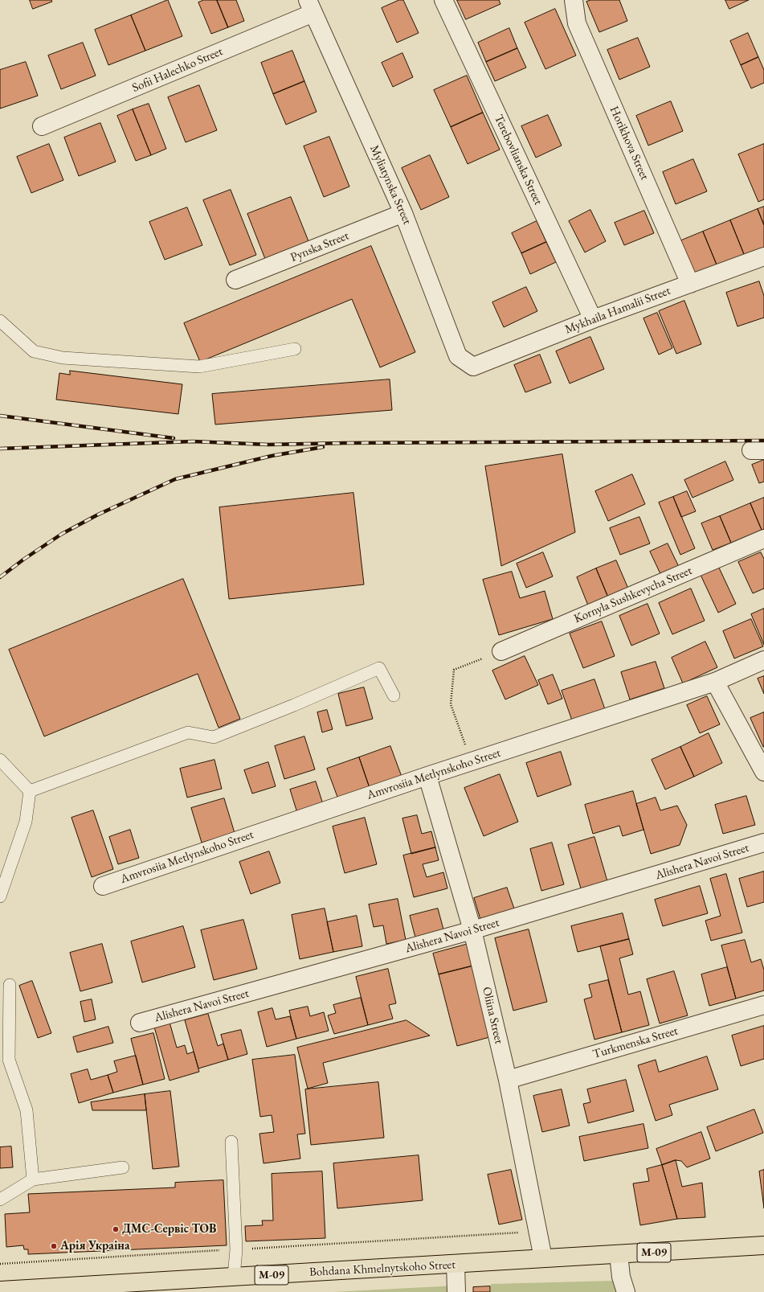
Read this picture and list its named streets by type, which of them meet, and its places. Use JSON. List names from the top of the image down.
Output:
{
  "streets": {
    "main road": ["М-09", "Bohdana Khmelnytskoho Street"],
    "street": [
      "Sofii Halechko Street",
      "Horikhova Street",
      "Terebovlianska Street",
      "Myliatynska Street",
      "Pynska Street",
      "Mykhaila Hamalii Street",
      "Kornyla Sushkevycha Street",
      "Amvrosiia Metlynskoho Street",
      "Alishera Navoi Street",
      "Oliina Street",
      "Turkmenska Street"
    ]
  },
  "crossings": [
    ["Sofii Halechko Street", "Myliatynska Street"],
    ["Horikhova Street", "Mykhaila Hamalii Street"],
    ["Terebovlianska Street", "Mykhaila Hamalii Street"],
    ["Myliatynska Street", "Pynska Street"],
    ["Myliatynska Street", "Mykhaila Hamalii Street"],
    ["Amvrosiia Metlynskoho Street", "Oliina Street"],
    ["Alishera Navoi Street", "Oliina Street"],
    ["Oliina Street", "Turkmenska Street"],
    ["Oliina Street", "Bohdana Khmelnytskoho Street"]
  ],
  "places": ["ДМС-Сервіс ТОВ", "Арія Украіна"]
}
